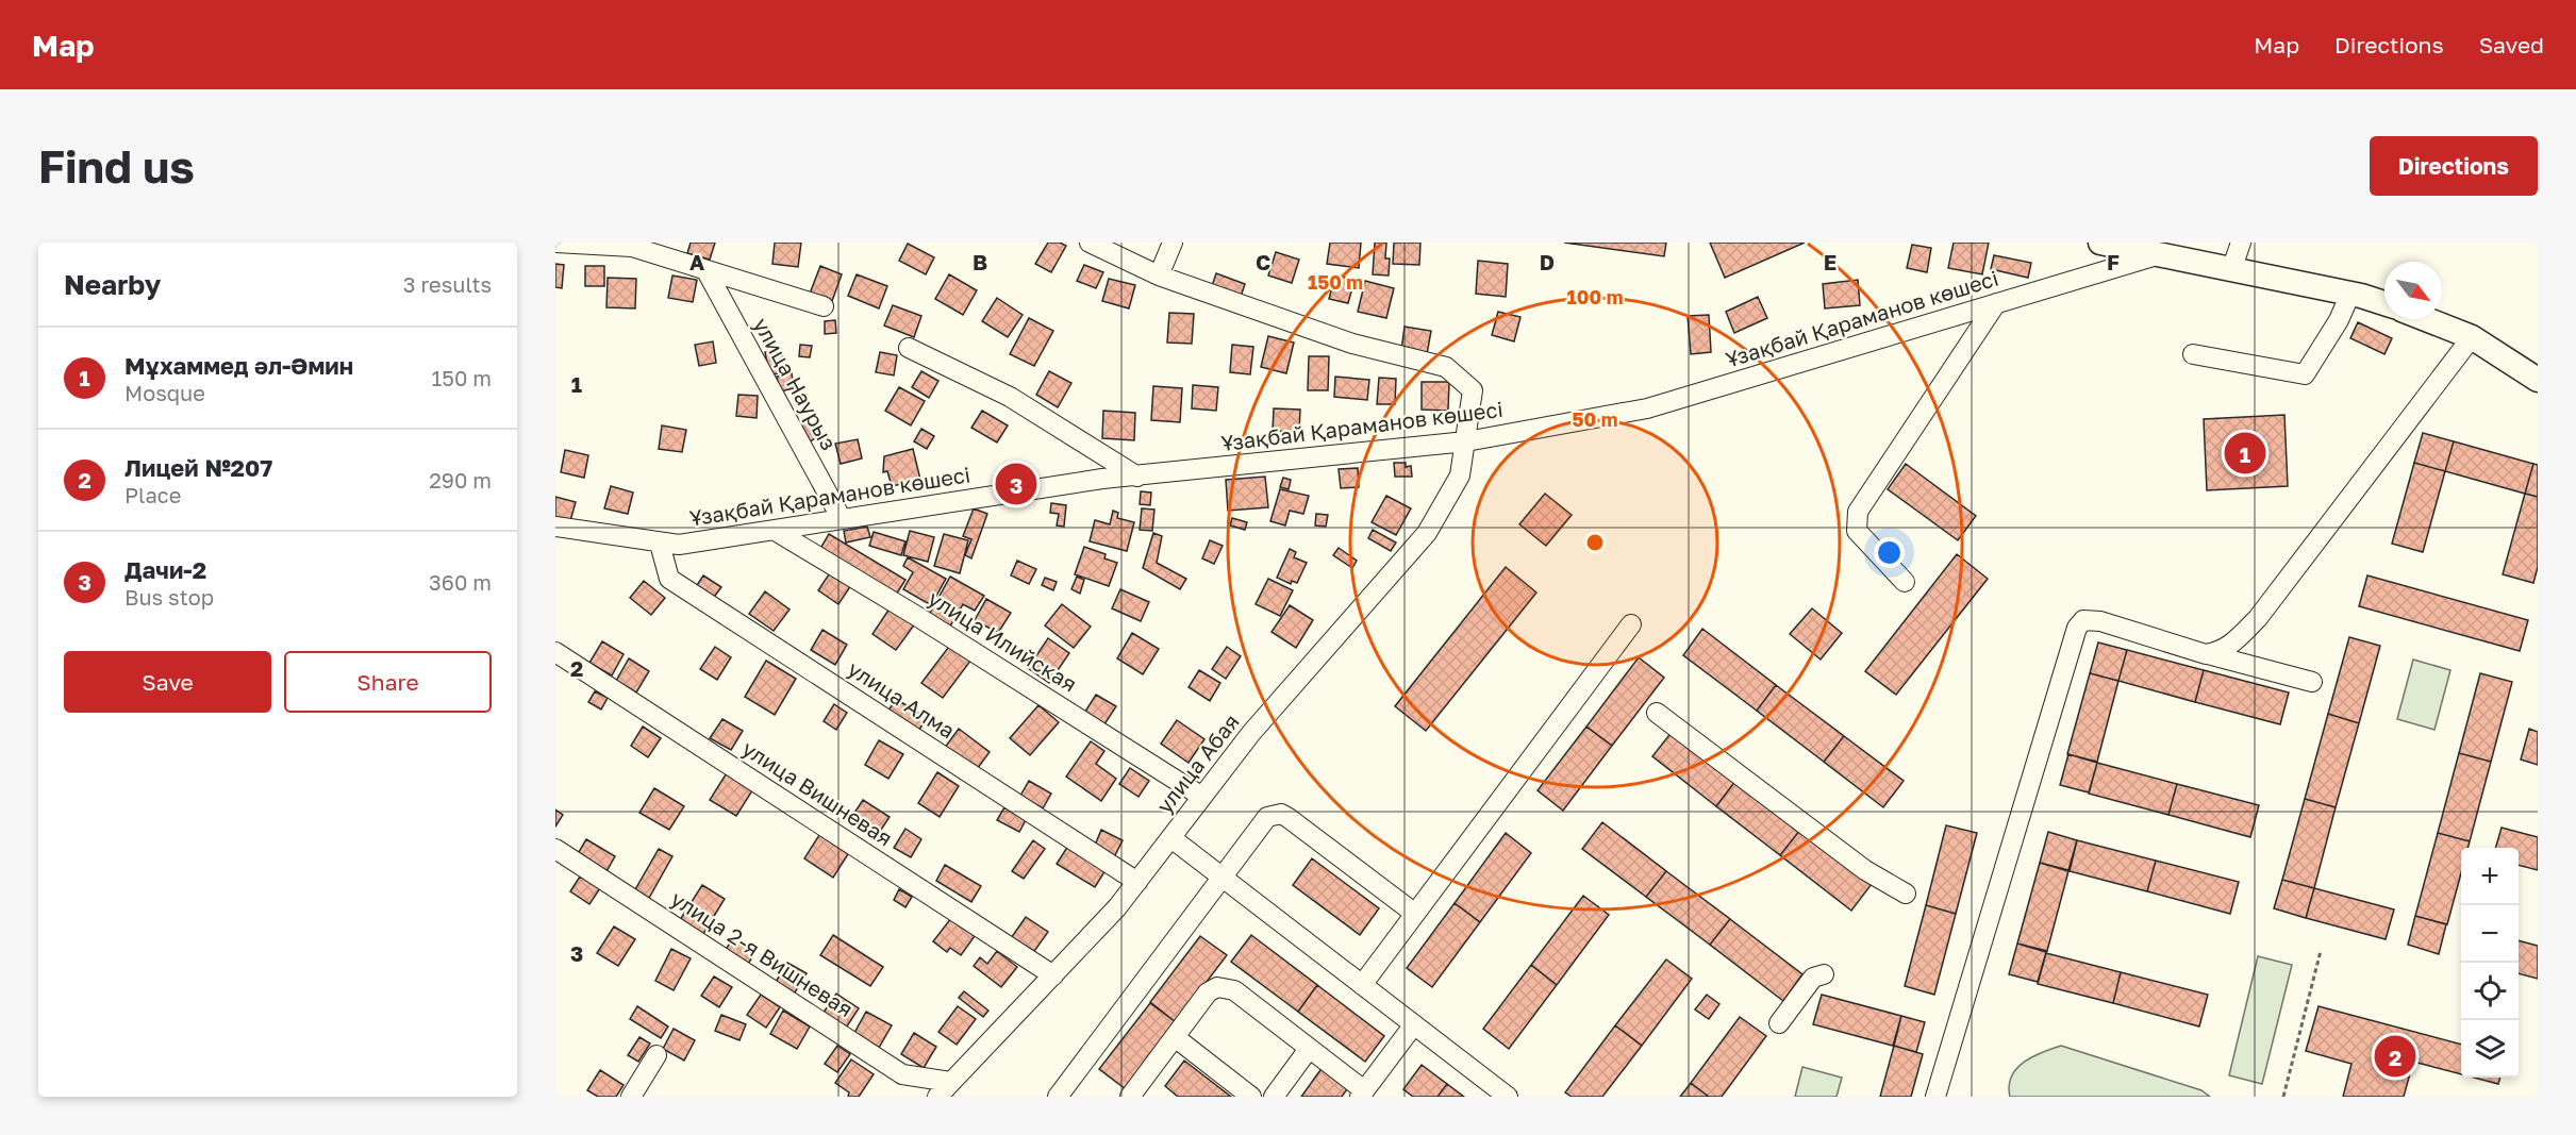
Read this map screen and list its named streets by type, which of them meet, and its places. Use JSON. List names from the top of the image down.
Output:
{
  "streets": {
    "street": [
      "Ұзақбай Қараманов көшесі",
      "улица Наурыз",
      "улица Илийская",
      "улица Алма",
      "улица Абая",
      "улица Вишневая",
      "улица 2-я Вишневая"
    ]
  },
  "crossings": [
    ["Ұзақбай Қараманов көшесі", "улица Наурыз"],
    ["Ұзақбай Қараманов көшесі", "улица Илийская"],
    ["Ұзақбай Қараманов көшесі", "улица Алма"],
    ["Ұзақбай Қараманов көшесі", "улица Абая"],
    ["улица Илийская", "улица Абая"],
    ["улица Алма", "улица Абая"],
    ["улица Абая", "улица Вишневая"],
    ["улица Абая", "улица 2-я Вишневая"]
  ],
  "north": "bottom right",
  "page": {
    "header": "Map",
    "nav": ["Map", "Directions", "Saved"],
    "buttons": [
      "Directions",
      ["Save", "Share"]
    ],
    "title": "Find us",
    "heading": ["Nearby", "3 results"],
    "list": [
      {
        "mark": "1",
        "name": "Мұхаммед әл-Әмин",
        "note": "Mosque",
        "value": "150 m"
      },
      {
        "mark": "2",
        "name": "Лицей №207",
        "note": "Place",
        "value": "290 m"
      },
      {
        "mark": "3",
        "name": "Дачи-2",
        "note": "Bus stop",
        "value": "360 m"
      }
    ],
    "pins": ["1", "3", "2"],
    "map_buttons": ["+", "−"]
  },
  "grid": {
    "columns": [
      "A",
      "B",
      "C",
      "D",
      "E",
      "F"
    ],
    "rows": ["1", "2", "3"]
  },
  "rings": ["150 m", "100 m", "50 m"]
}
